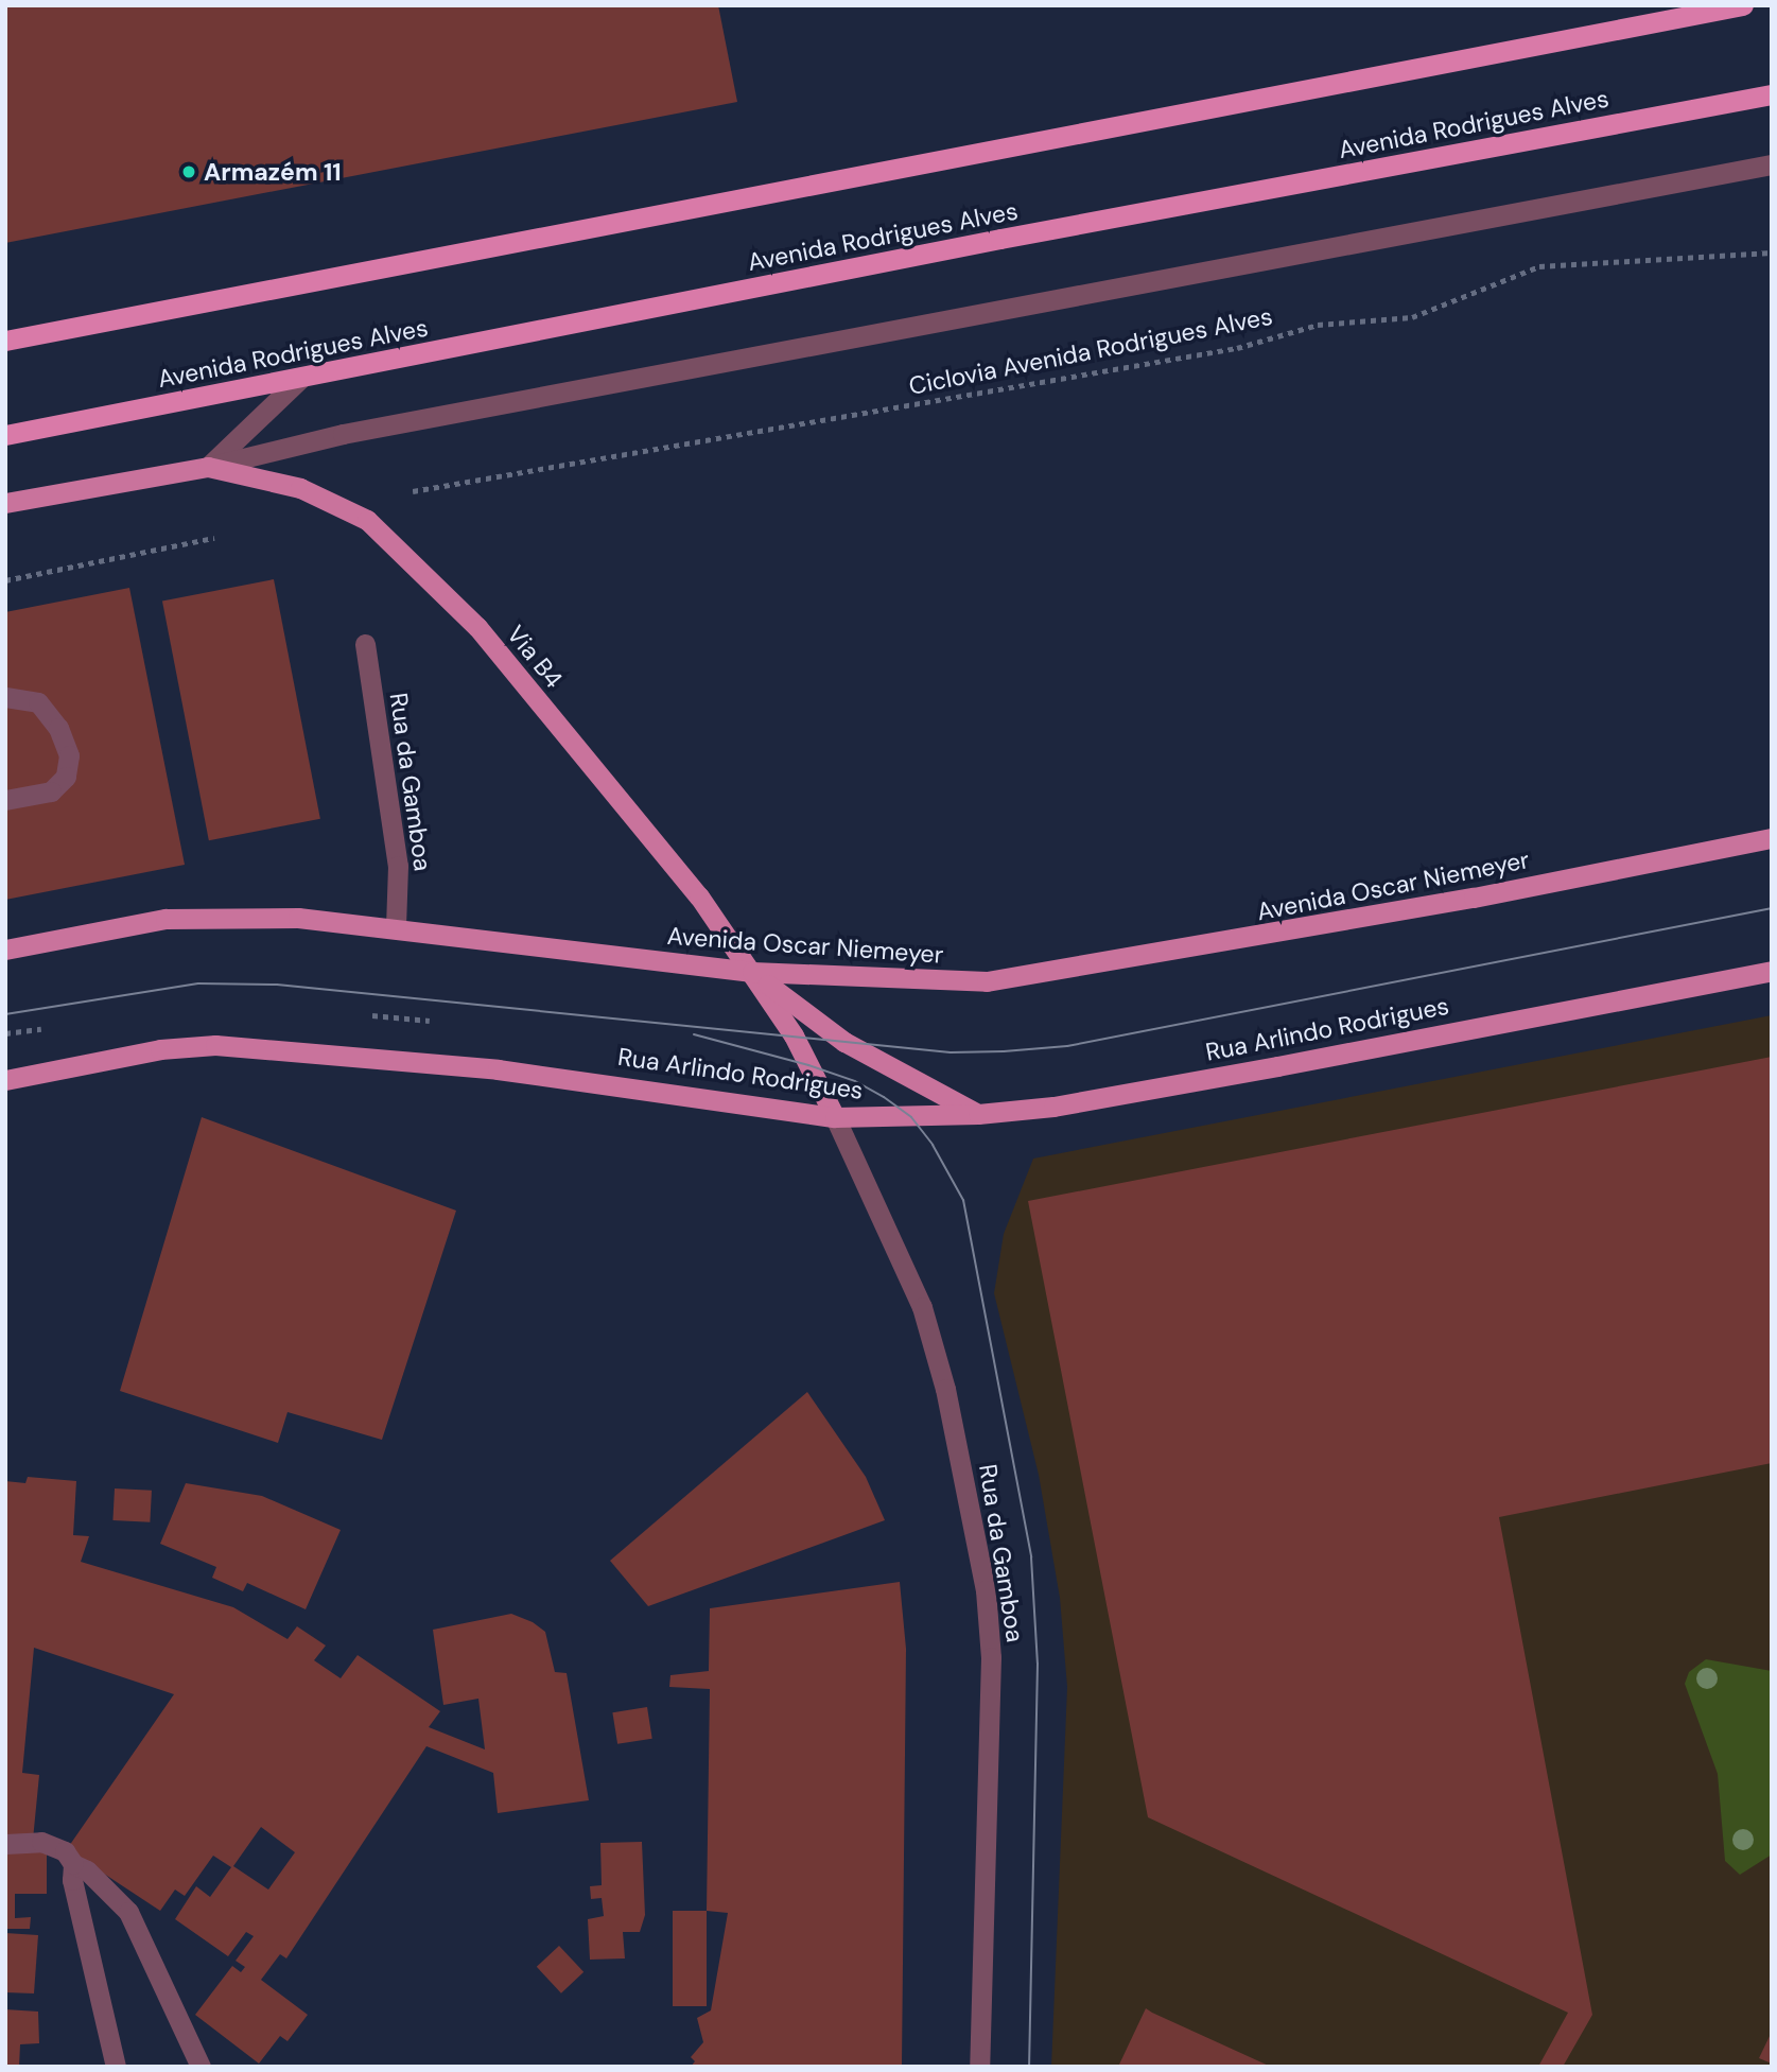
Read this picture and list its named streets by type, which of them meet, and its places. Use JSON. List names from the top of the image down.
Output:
{
  "streets": {
    "highway": ["Avenida Rodrigues Alves"],
    "main road": ["Via B4", "Avenida Oscar Niemeyer", "Rua Arlindo Rodrigues"],
    "street": ["Rua da Gamboa"],
    "path": ["Ciclovia Avenida Rodrigues Alves"]
  },
  "crossings": [
    ["Via B4", "Rua da Gamboa"],
    ["Via B4", "Avenida Oscar Niemeyer"],
    ["Via B4", "Rua Arlindo Rodrigues"],
    ["Rua da Gamboa", "Avenida Oscar Niemeyer"],
    ["Rua da Gamboa", "Rua Arlindo Rodrigues"]
  ],
  "places": ["Armazém 11"]
}
